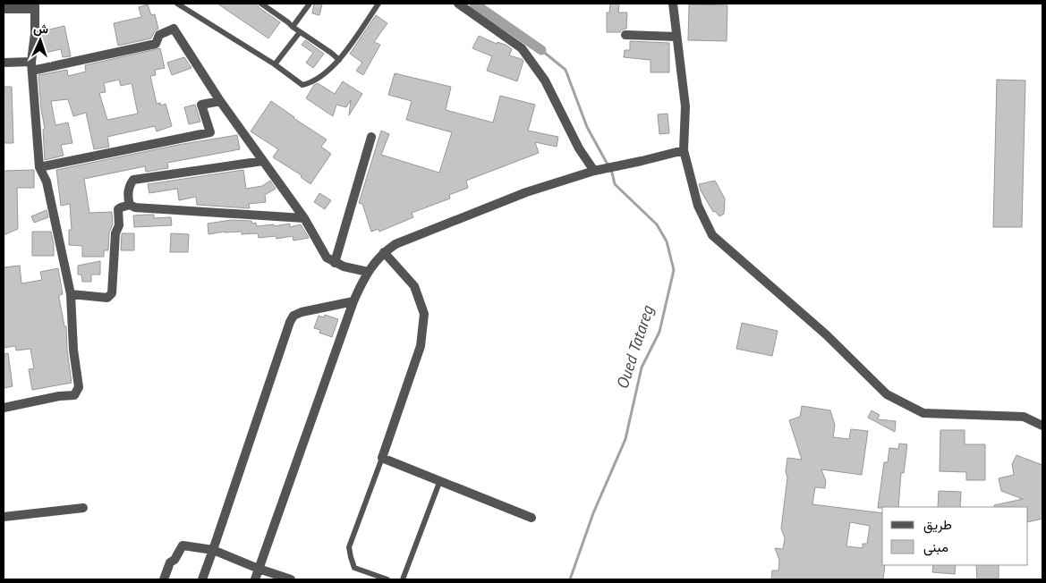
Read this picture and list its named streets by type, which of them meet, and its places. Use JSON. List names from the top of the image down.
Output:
{
  "water": ["Oued Tatareg"],
  "legend": ["طريق", "مبنى"],
  "north": "top"
}
